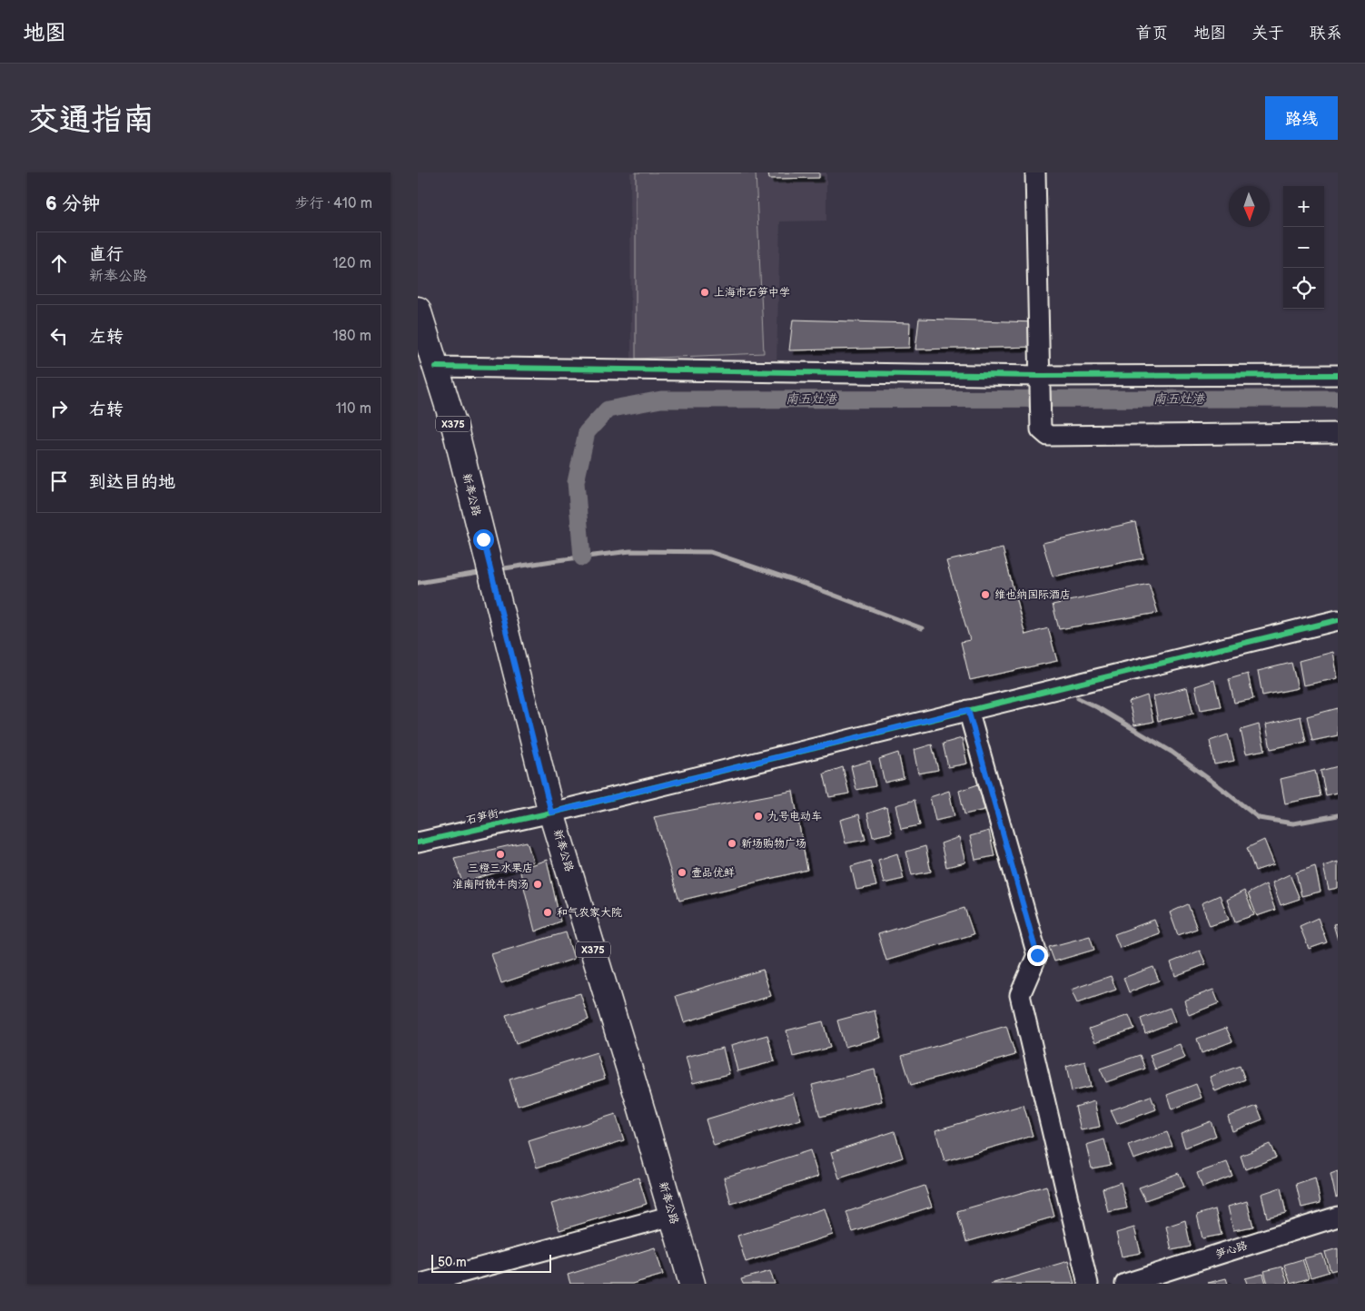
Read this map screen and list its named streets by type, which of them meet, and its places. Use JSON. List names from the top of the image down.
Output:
{
  "streets": {
    "main road": ["X375", "新奉公路"],
    "street": ["石笋街", "笋心路"]
  },
  "crossings": [
    ["新奉公路", "石笋街"]
  ],
  "water": ["南五灶港"],
  "places": [
    "上海市石笋中学",
    "维也纳国际酒店",
    "九号电动车",
    "新场购物广场",
    "三橙三水果店",
    "壹品优鲜",
    "淮南阿锐牛肉汤",
    "和气农家大院"
  ],
  "scale_bar": "50 m",
  "north": "bottom",
  "page": {
    "header": "地图",
    "nav": [
      "首页",
      "地图",
      "关于",
      "联系"
    ],
    "buttons": "路线",
    "title": "交通指南",
    "heading": ["6 分钟", "步行 · 410 m"],
    "map_buttons": ["+", "−"],
    "list": [
      ["直行", "新奉公路", "120 m"],
      ["左转", "180 m"],
      ["右转", "110 m"],
      "到达目的地"
    ],
    "scale": "50 m"
  }
}
